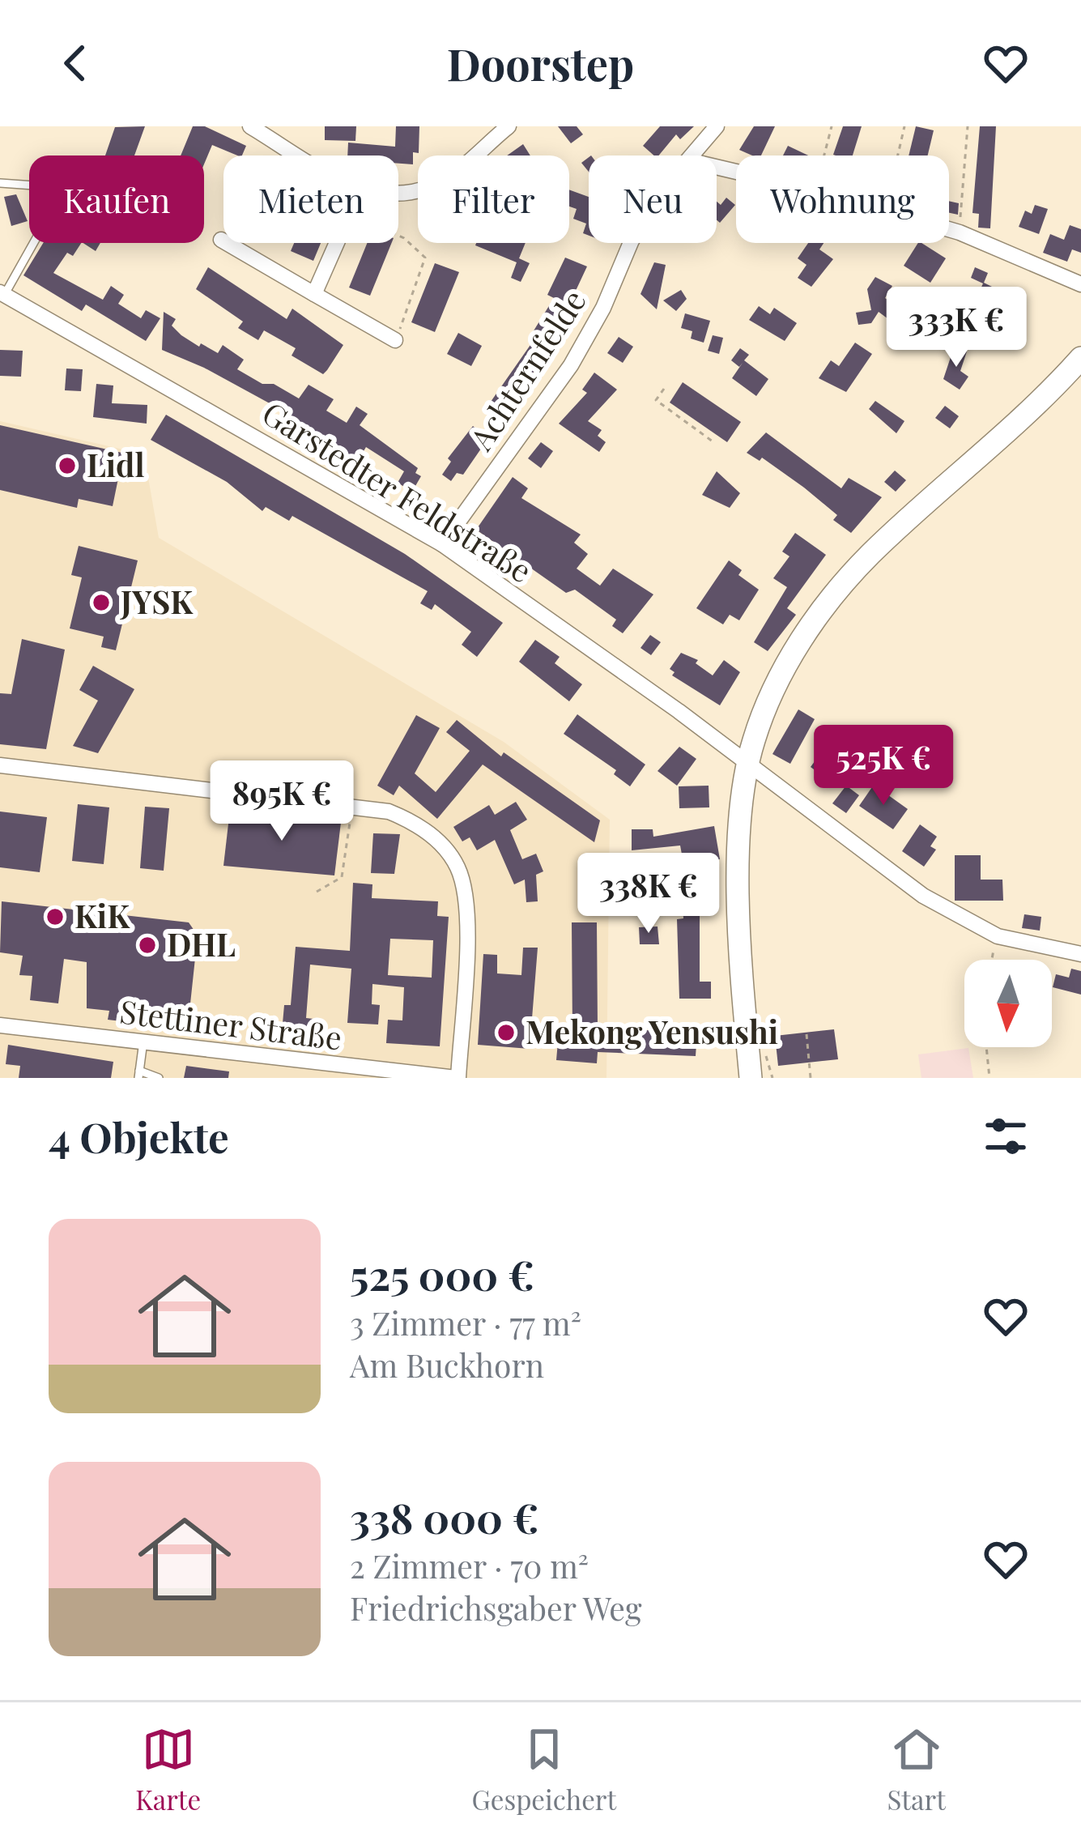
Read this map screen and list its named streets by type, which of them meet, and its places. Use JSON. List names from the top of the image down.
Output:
{
  "streets": {
    "street": ["Achternfelde", "Garstedter Feldstraße", "Stettiner Straße"]
  },
  "crossings": [
    ["Achternfelde", "Garstedter Feldstraße"]
  ],
  "places": [
    "Lidl",
    "JYSK",
    "KiK",
    "DHL",
    "Mekong Yensushi"
  ],
  "north": "bottom",
  "page": {
    "header": "Doorstep",
    "chip": [
      "Kaufen",
      "Mieten",
      "Filter",
      "Neu",
      "Wohnung"
    ],
    "price": [
      "333K €",
      "525K €",
      "895K €",
      "338K €"
    ],
    "heading": "4 Objekte",
    "list": [
      {
        "name": "525 000 €",
        "note": "3 Zimmer · 77 m² · Am Buckhorn"
      },
      {
        "name": "338 000 €",
        "note": "2 Zimmer · 70 m² · Friedrichsgaber Weg"
      }
    ],
    "tabs": ["Karte", "Gespeichert", "Start"]
  }
}
